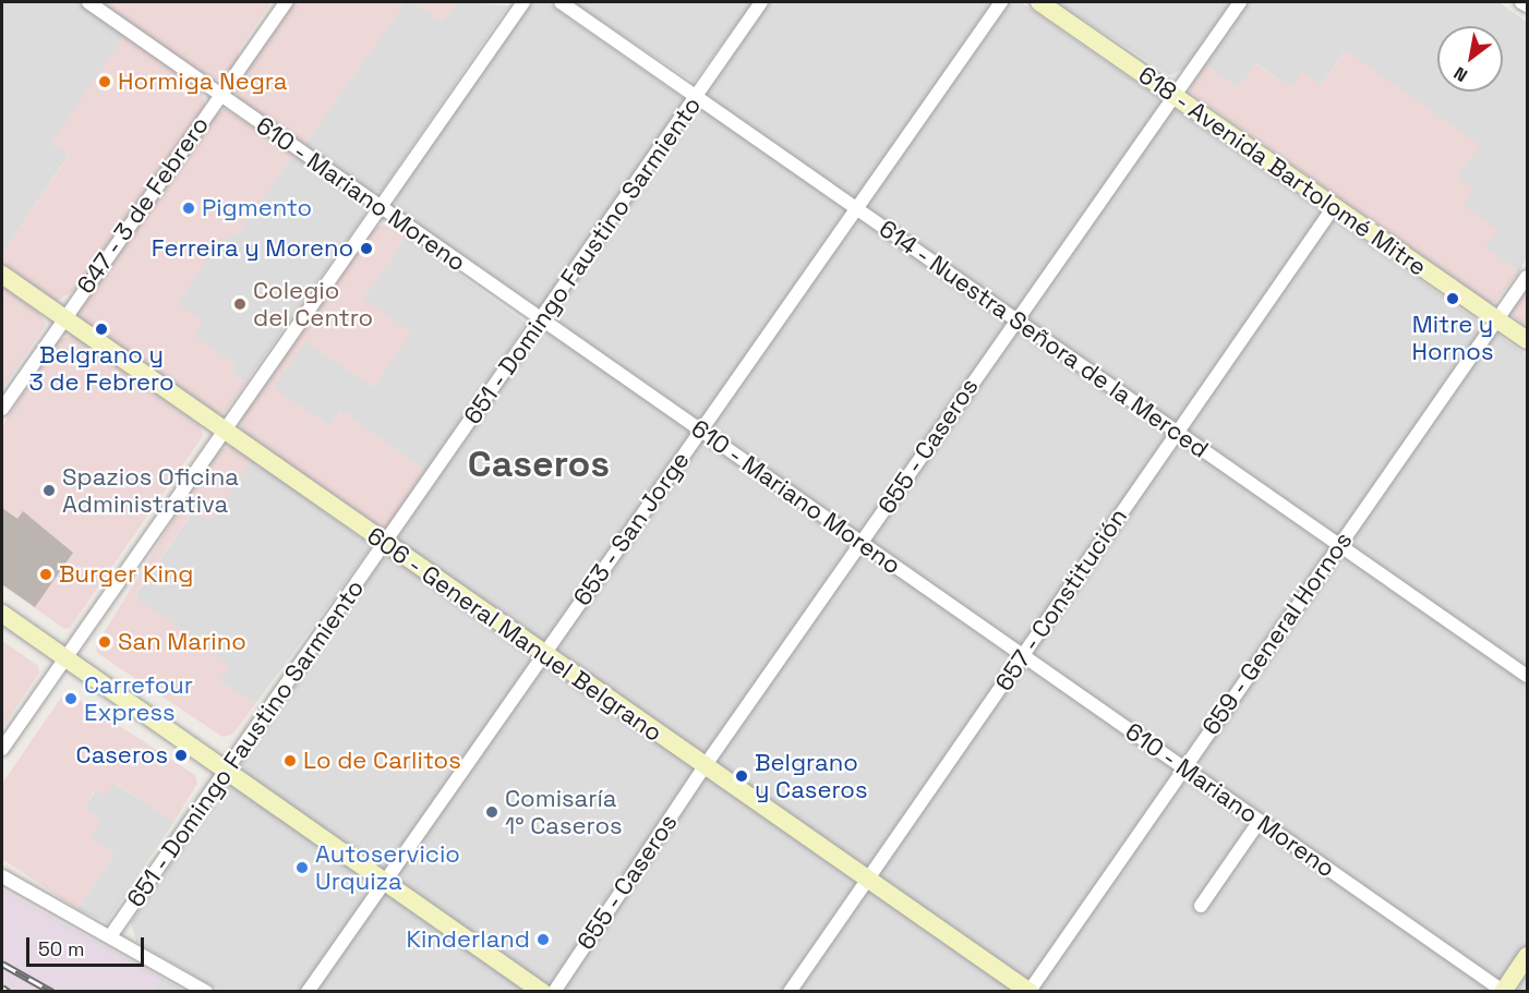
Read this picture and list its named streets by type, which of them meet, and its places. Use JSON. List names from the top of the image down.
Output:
{
  "streets": {
    "street": [
      "618 - Avenida Bartolomé Mitre",
      "610 - Mariano Moreno",
      "647 - 3 de Febrero",
      "651 - Domingo Faustino Sarmiento",
      "614 - Nuestra Señora de la Merced",
      "655 - Caseros",
      "653 - San Jorge",
      "657 - Constitución",
      "659 - General Hornos",
      "606 - General Manuel Belgrano"
    ]
  },
  "crossings": [
    ["618 - Avenida Bartolomé Mitre", "655 - Caseros"],
    ["618 - Avenida Bartolomé Mitre", "657 - Constitución"],
    ["618 - Avenida Bartolomé Mitre", "659 - General Hornos"],
    ["610 - Mariano Moreno", "647 - 3 de Febrero"],
    ["610 - Mariano Moreno", "651 - Domingo Faustino Sarmiento"],
    ["610 - Mariano Moreno", "655 - Caseros"],
    ["610 - Mariano Moreno", "653 - San Jorge"],
    ["610 - Mariano Moreno", "657 - Constitución"],
    ["610 - Mariano Moreno", "659 - General Hornos"],
    ["647 - 3 de Febrero", "606 - General Manuel Belgrano"],
    ["651 - Domingo Faustino Sarmiento", "614 - Nuestra Señora de la Merced"],
    ["651 - Domingo Faustino Sarmiento", "606 - General Manuel Belgrano"],
    ["614 - Nuestra Señora de la Merced", "655 - Caseros"],
    ["614 - Nuestra Señora de la Merced", "653 - San Jorge"],
    ["614 - Nuestra Señora de la Merced", "657 - Constitución"],
    ["614 - Nuestra Señora de la Merced", "659 - General Hornos"],
    ["655 - Caseros", "606 - General Manuel Belgrano"],
    ["653 - San Jorge", "606 - General Manuel Belgrano"],
    ["657 - Constitución", "606 - General Manuel Belgrano"],
    ["659 - General Hornos", "606 - General Manuel Belgrano"]
  ],
  "districts": ["Caseros"],
  "places": [
    "Hormiga Negra",
    "Pigmento",
    "Ferreira y Moreno",
    "Mitre y Hornos",
    "Colegio del Centro",
    "Belgrano y 3 de Febrero",
    "Spazios Oficina Administrativa",
    "Burger King",
    "San Marino",
    "Carrefour Express",
    "Caseros",
    "Lo de Carlitos",
    "Belgrano y Caseros",
    "Comisaría 1° Caseros",
    "Autoservicio Urquiza",
    "Kinderland"
  ],
  "scale_bar": "50 m",
  "north": "bottom left"
}
